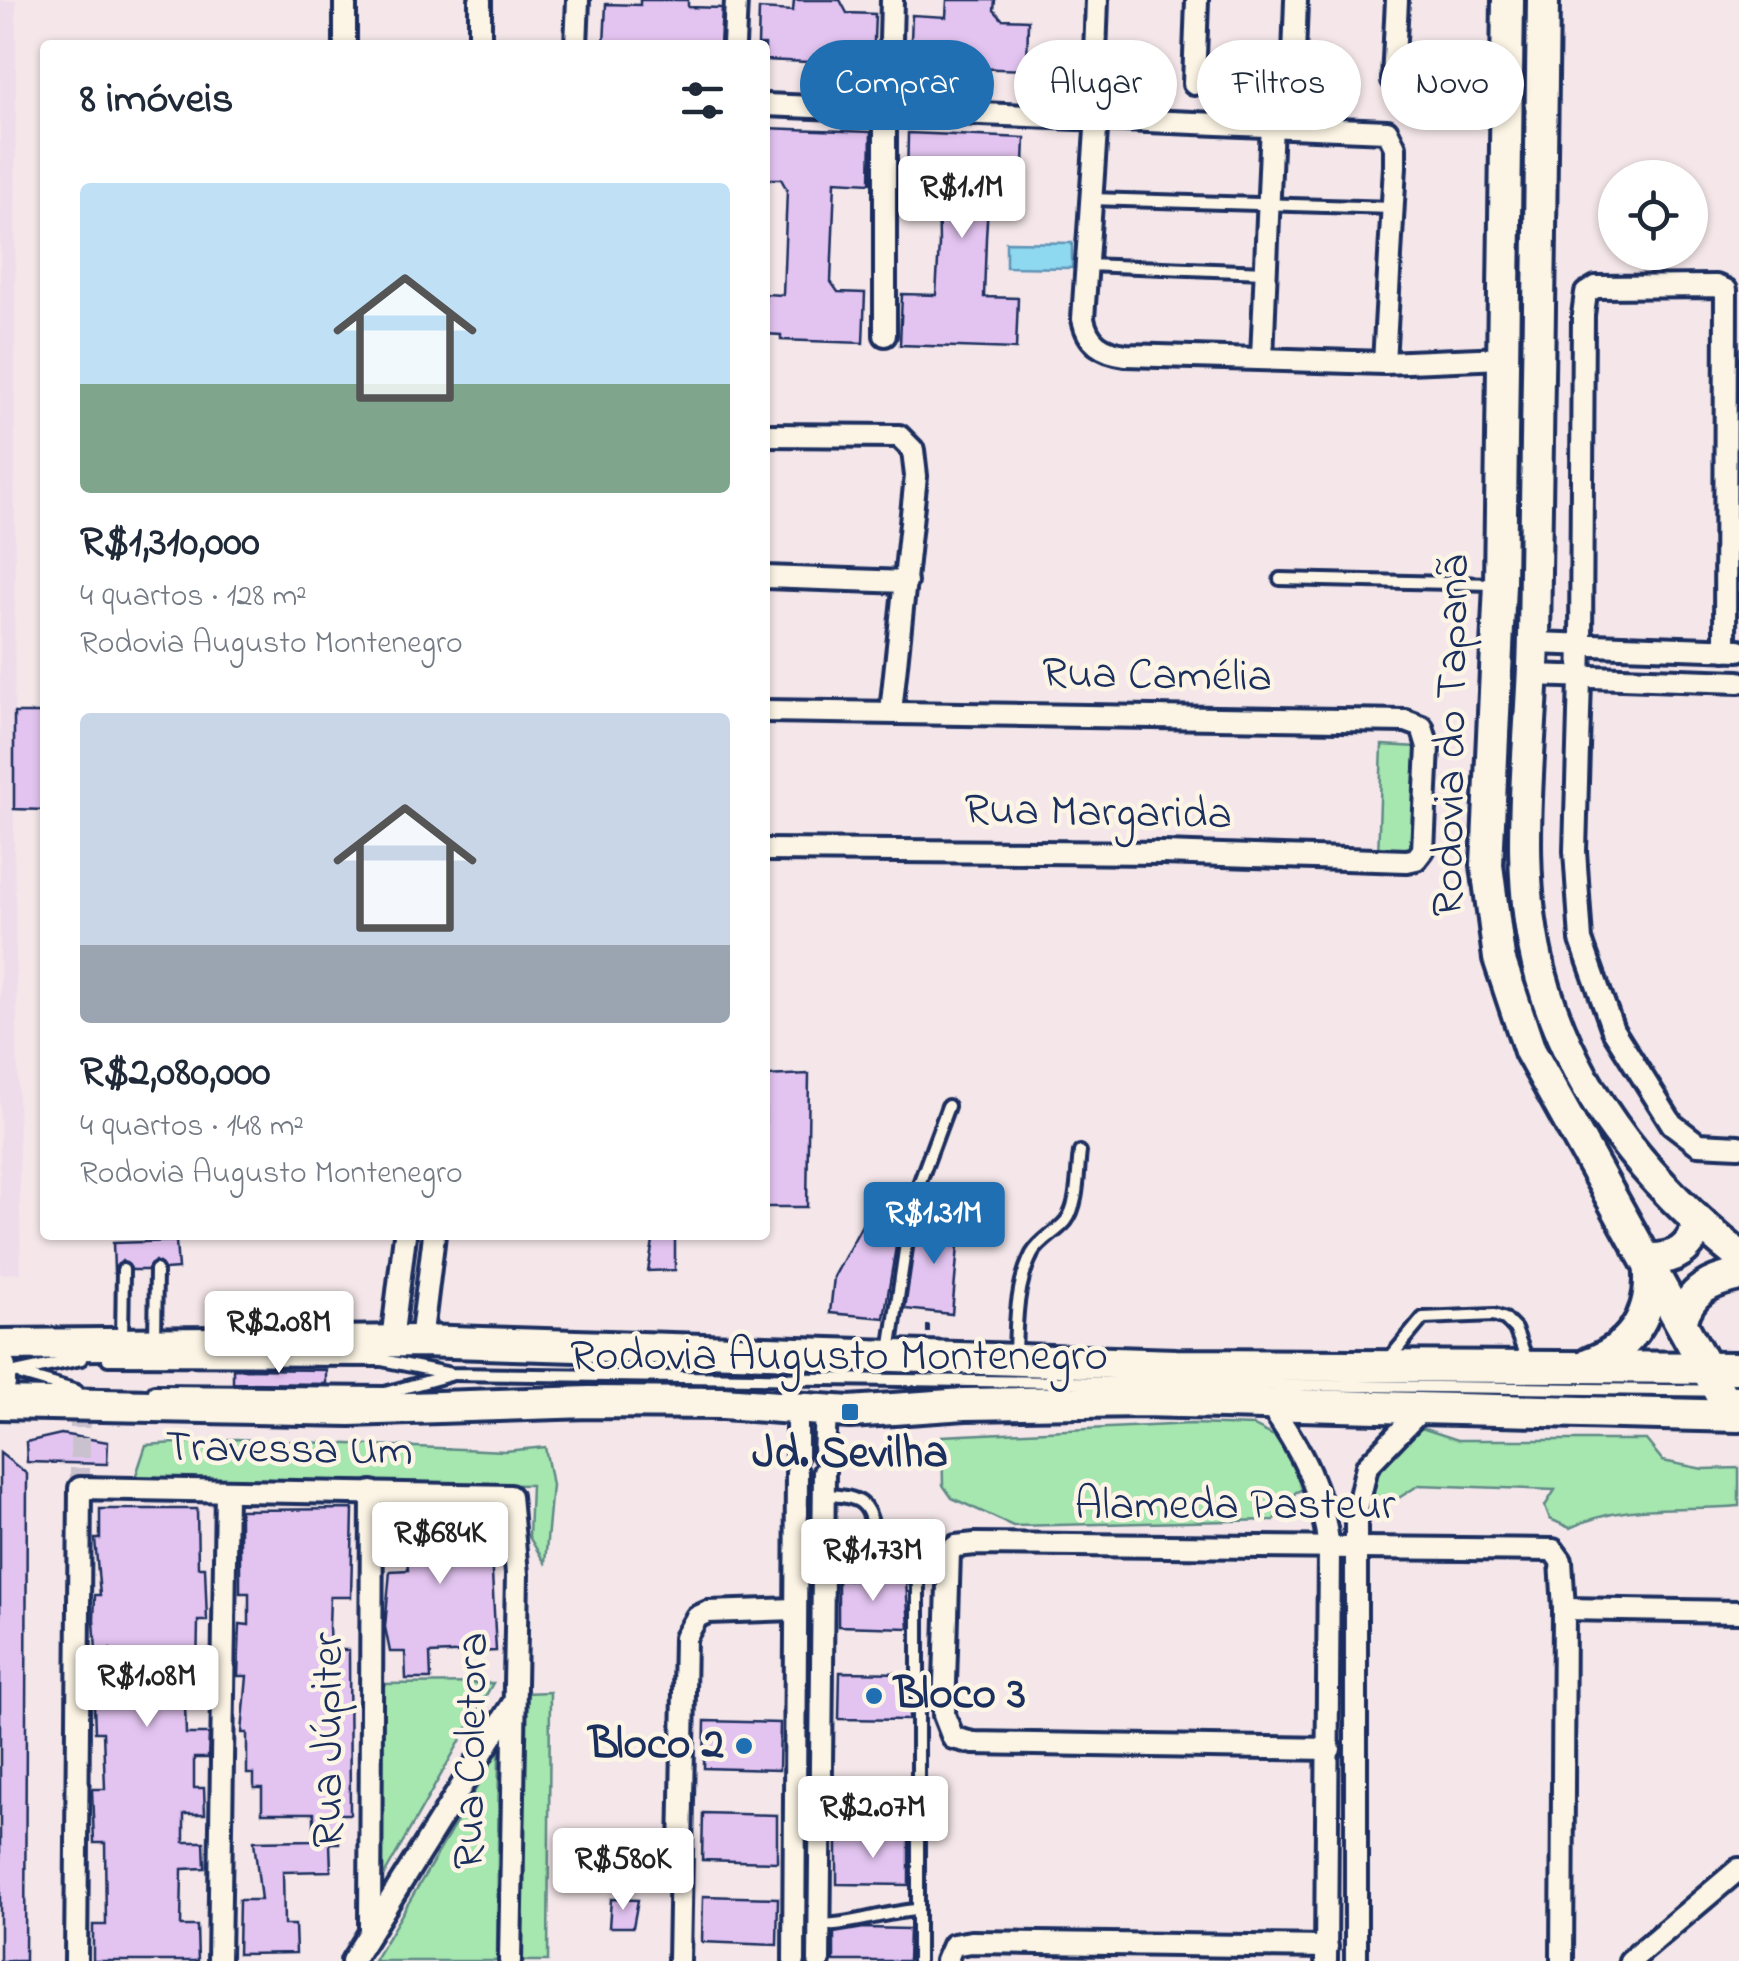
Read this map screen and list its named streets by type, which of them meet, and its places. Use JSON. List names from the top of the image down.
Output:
{
  "streets": {
    "main road": ["Rodovia do Tapanã", "Rodovia Augusto Montenegro"],
    "street": [
      "Rua Camélia",
      "Rua Margarida",
      "Travessa Um",
      "Alameda Pasteur",
      "Rua Júpiter",
      "Rua Coletora"
    ]
  },
  "crossings": [
    ["Rua Camélia", "Rua Margarida"],
    ["Rodovia do Tapanã", "Rodovia Augusto Montenegro"],
    ["Travessa Um", "Rua Júpiter"],
    ["Travessa Um", "Rua Coletora"]
  ],
  "places": {
    "transit": ["Jd. Sevilha"],
    "other": ["Bloco 3", "Bloco 2"]
  },
  "page": {
    "chip": [
      "Comprar",
      "Alugar",
      "Filtros",
      "Novo"
    ],
    "heading": "8 imóveis",
    "price": [
      "R$1.1M",
      "R$1.31M",
      "R$2.08M",
      "R$684K",
      "R$1.73M",
      "R$1.08M",
      "R$2.07M",
      "R$580K"
    ],
    "list": [
      {
        "name": "R$1,310,000",
        "note": "4 quartos · 128 m² · Rodovia Augusto Montenegro"
      },
      {
        "name": "R$2,080,000",
        "note": "4 quartos · 148 m² · Rodovia Augusto Montenegro"
      }
    ]
  }
}
